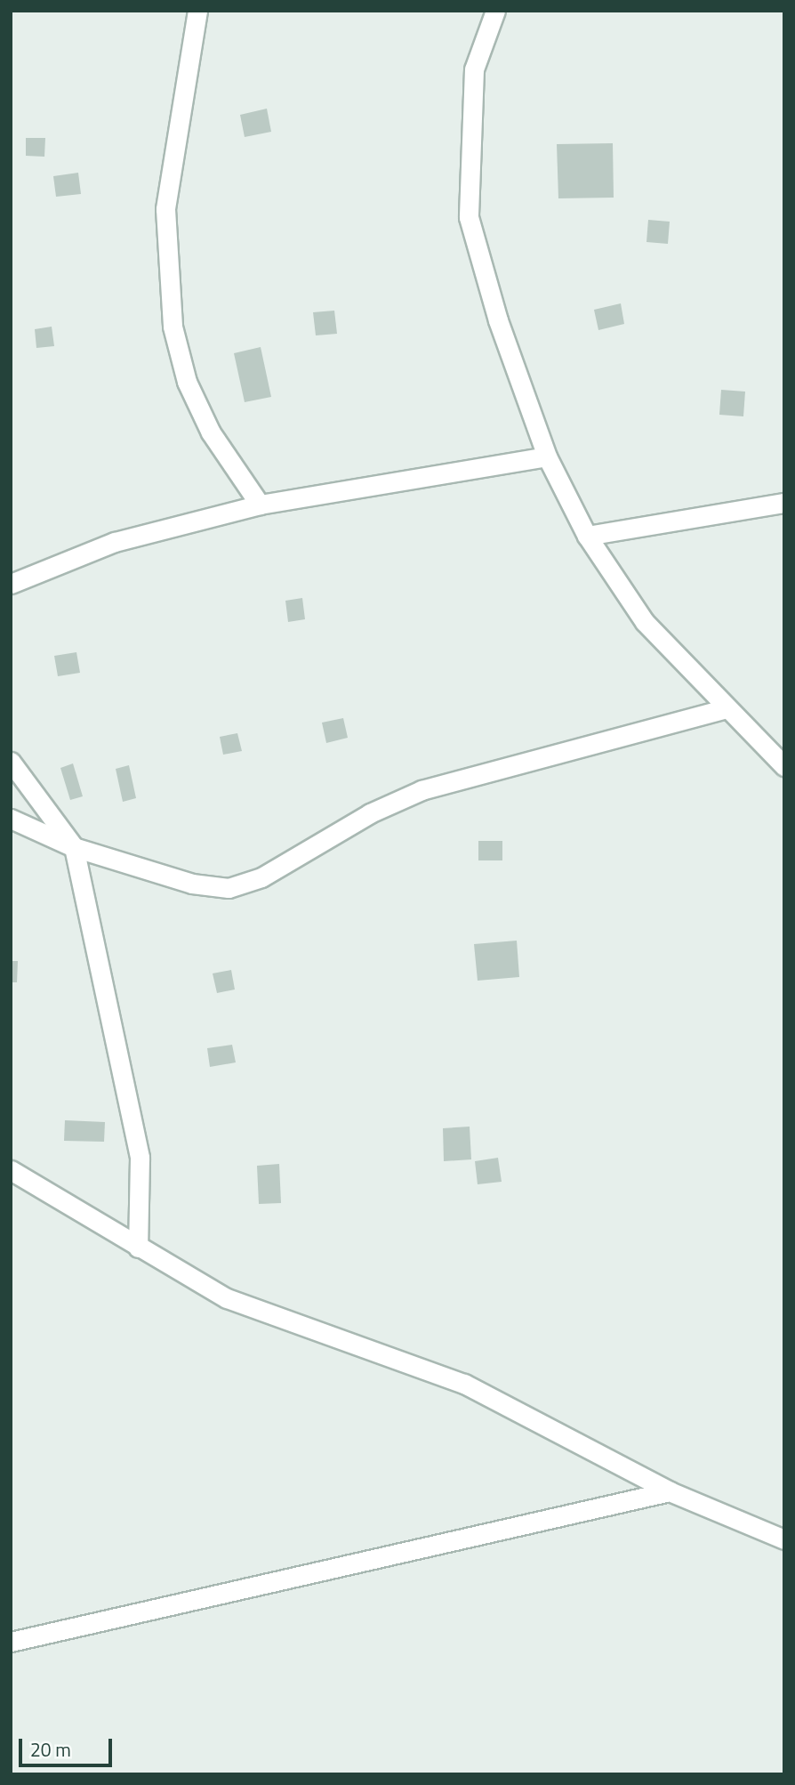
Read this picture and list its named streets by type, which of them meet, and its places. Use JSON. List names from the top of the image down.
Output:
{
  "scale_bar": "20 m"
}
